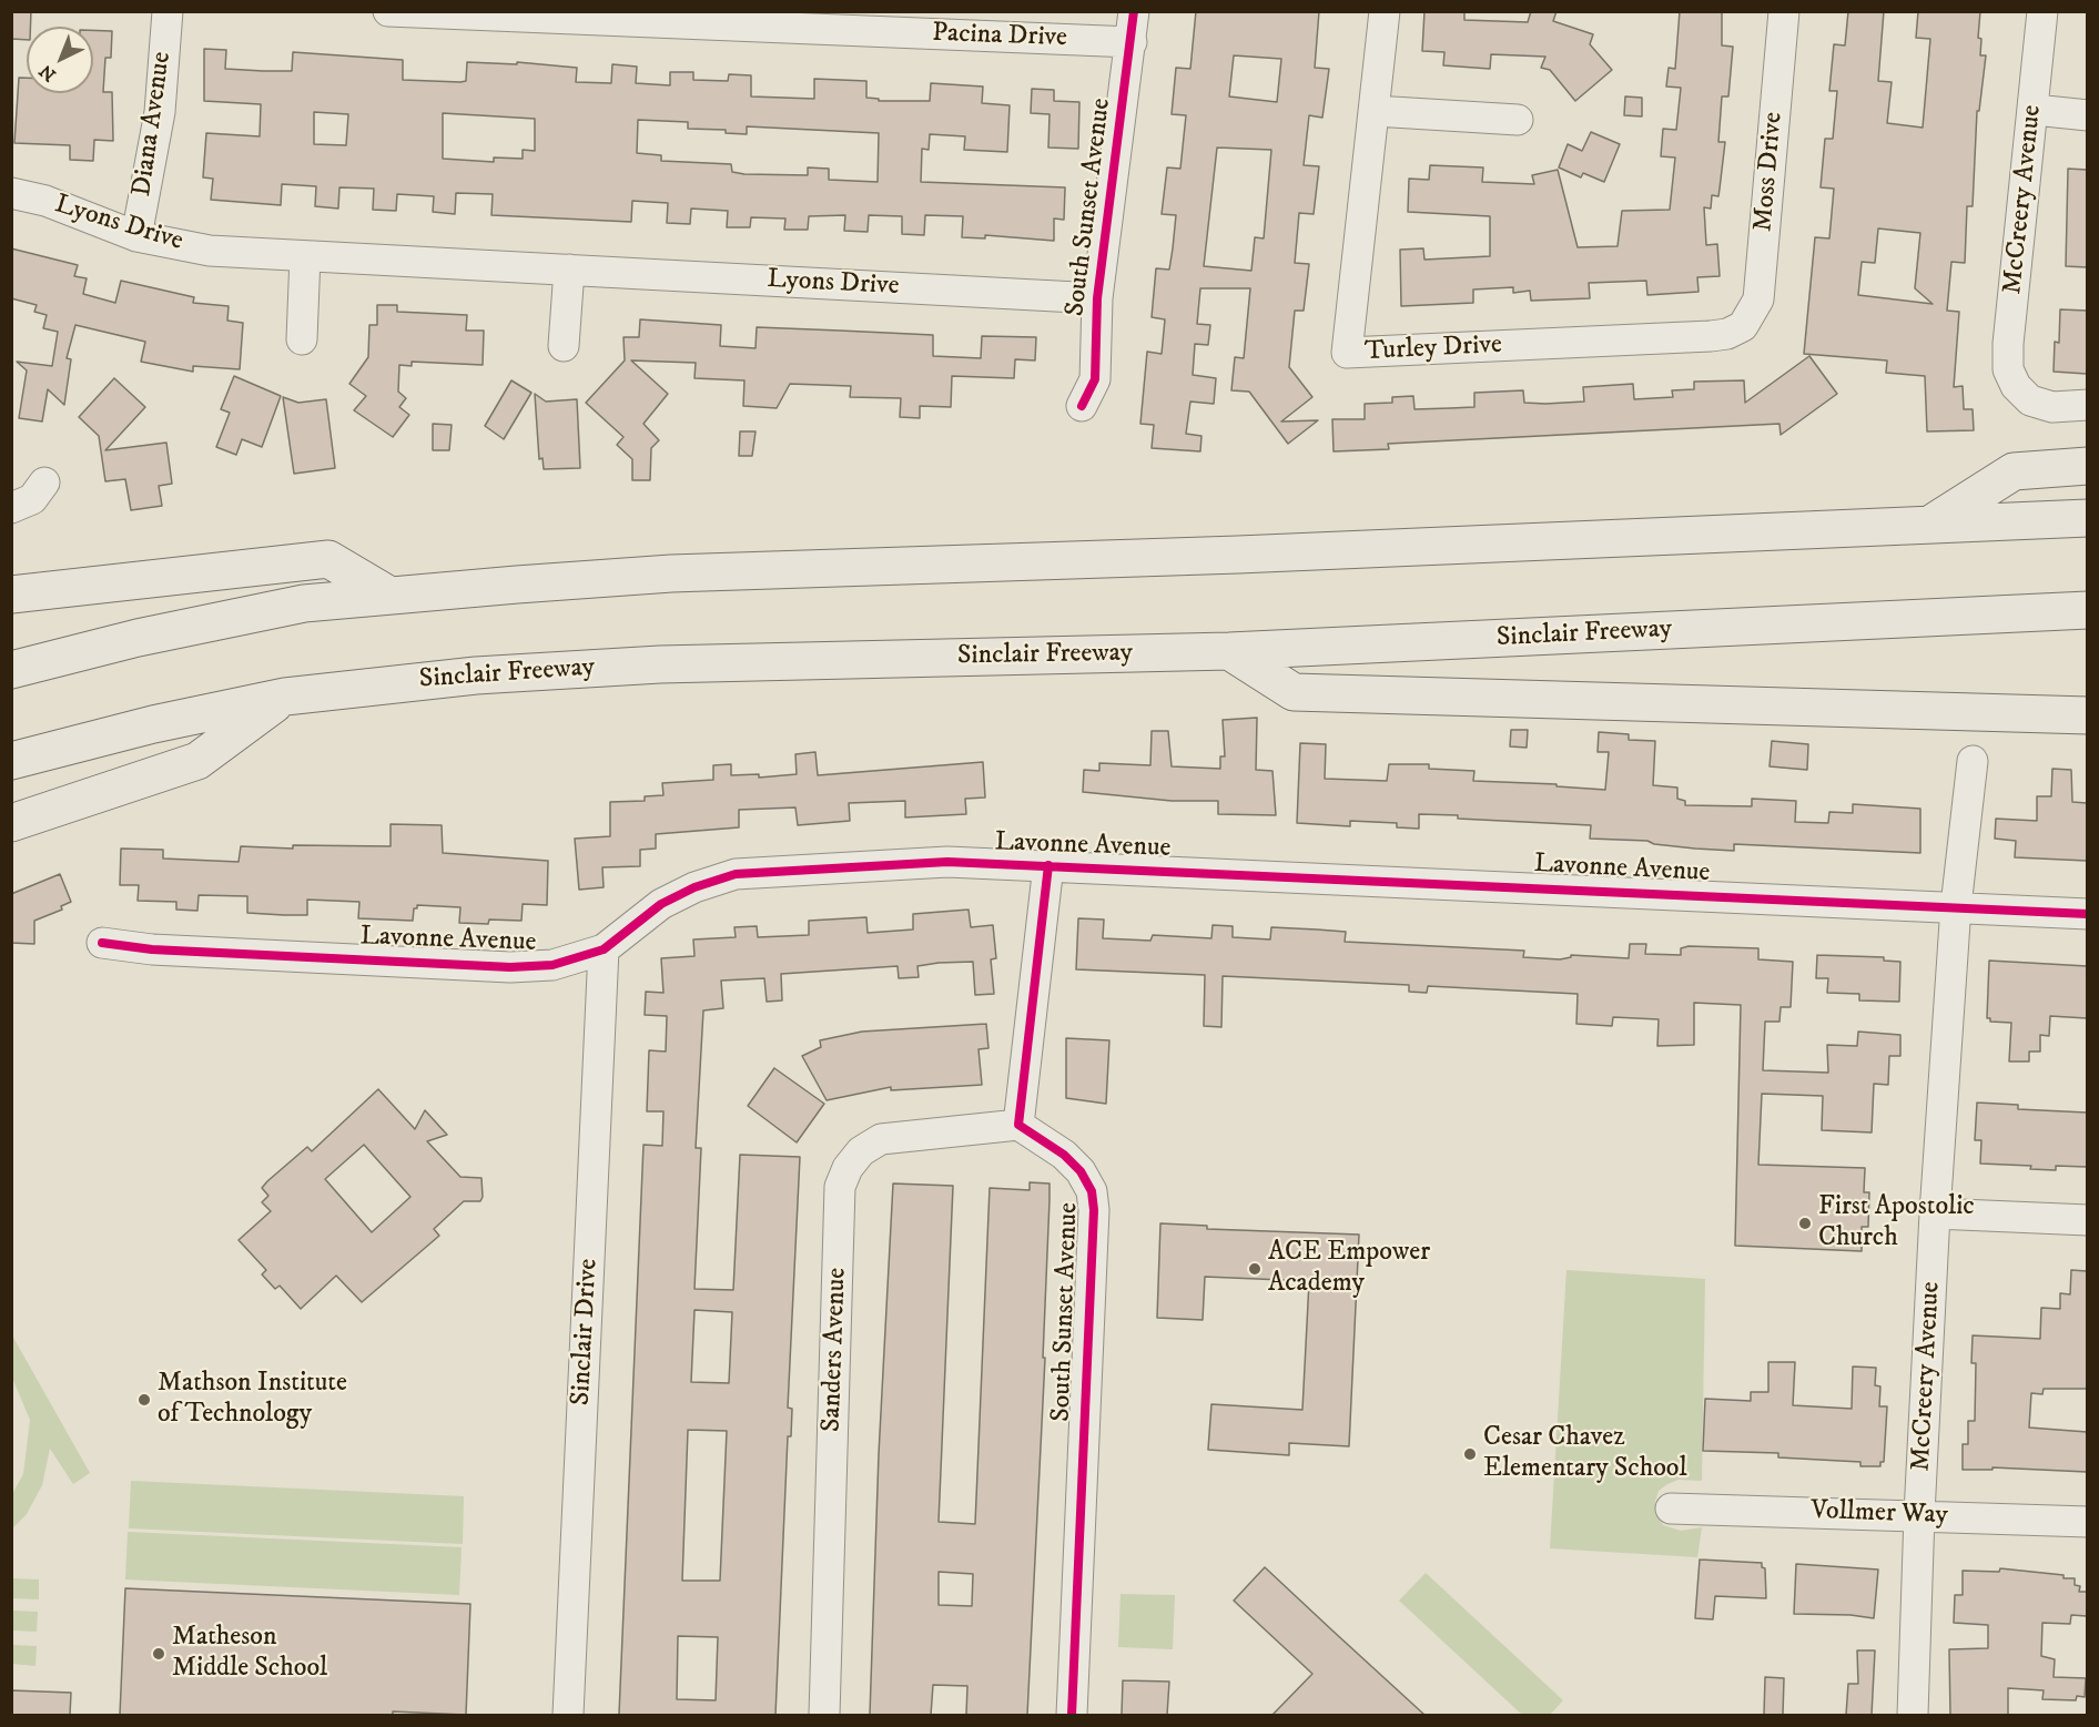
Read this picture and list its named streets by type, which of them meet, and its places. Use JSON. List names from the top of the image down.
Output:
{
  "streets": {
    "highway": ["Sinclair Freeway"],
    "street": [
      "Pacina Drive",
      "Diana Avenue",
      "Moss Drive",
      "McCreery Avenue",
      "South Sunset Avenue",
      "Lyons Drive",
      "Turley Drive",
      "Lavonne Avenue",
      "Sinclair Drive",
      "Sanders Avenue",
      "Vollmer Way"
    ]
  },
  "crossings": [
    ["Pacina Drive", "South Sunset Avenue"],
    ["Diana Avenue", "Lyons Drive"],
    ["Moss Drive", "Turley Drive"],
    ["McCreery Avenue", "Lavonne Avenue"],
    ["McCreery Avenue", "Vollmer Way"],
    ["South Sunset Avenue", "Lyons Drive"],
    ["South Sunset Avenue", "Sanders Avenue"],
    ["Lavonne Avenue", "Sinclair Drive"]
  ],
  "places": [
    "First Apostolic Church",
    "ACE Empower Academy",
    "Mathson Institute of Technology",
    "Cesar Chavez Elementary School",
    "Matheson Middle School"
  ],
  "north": "bottom left"
}
